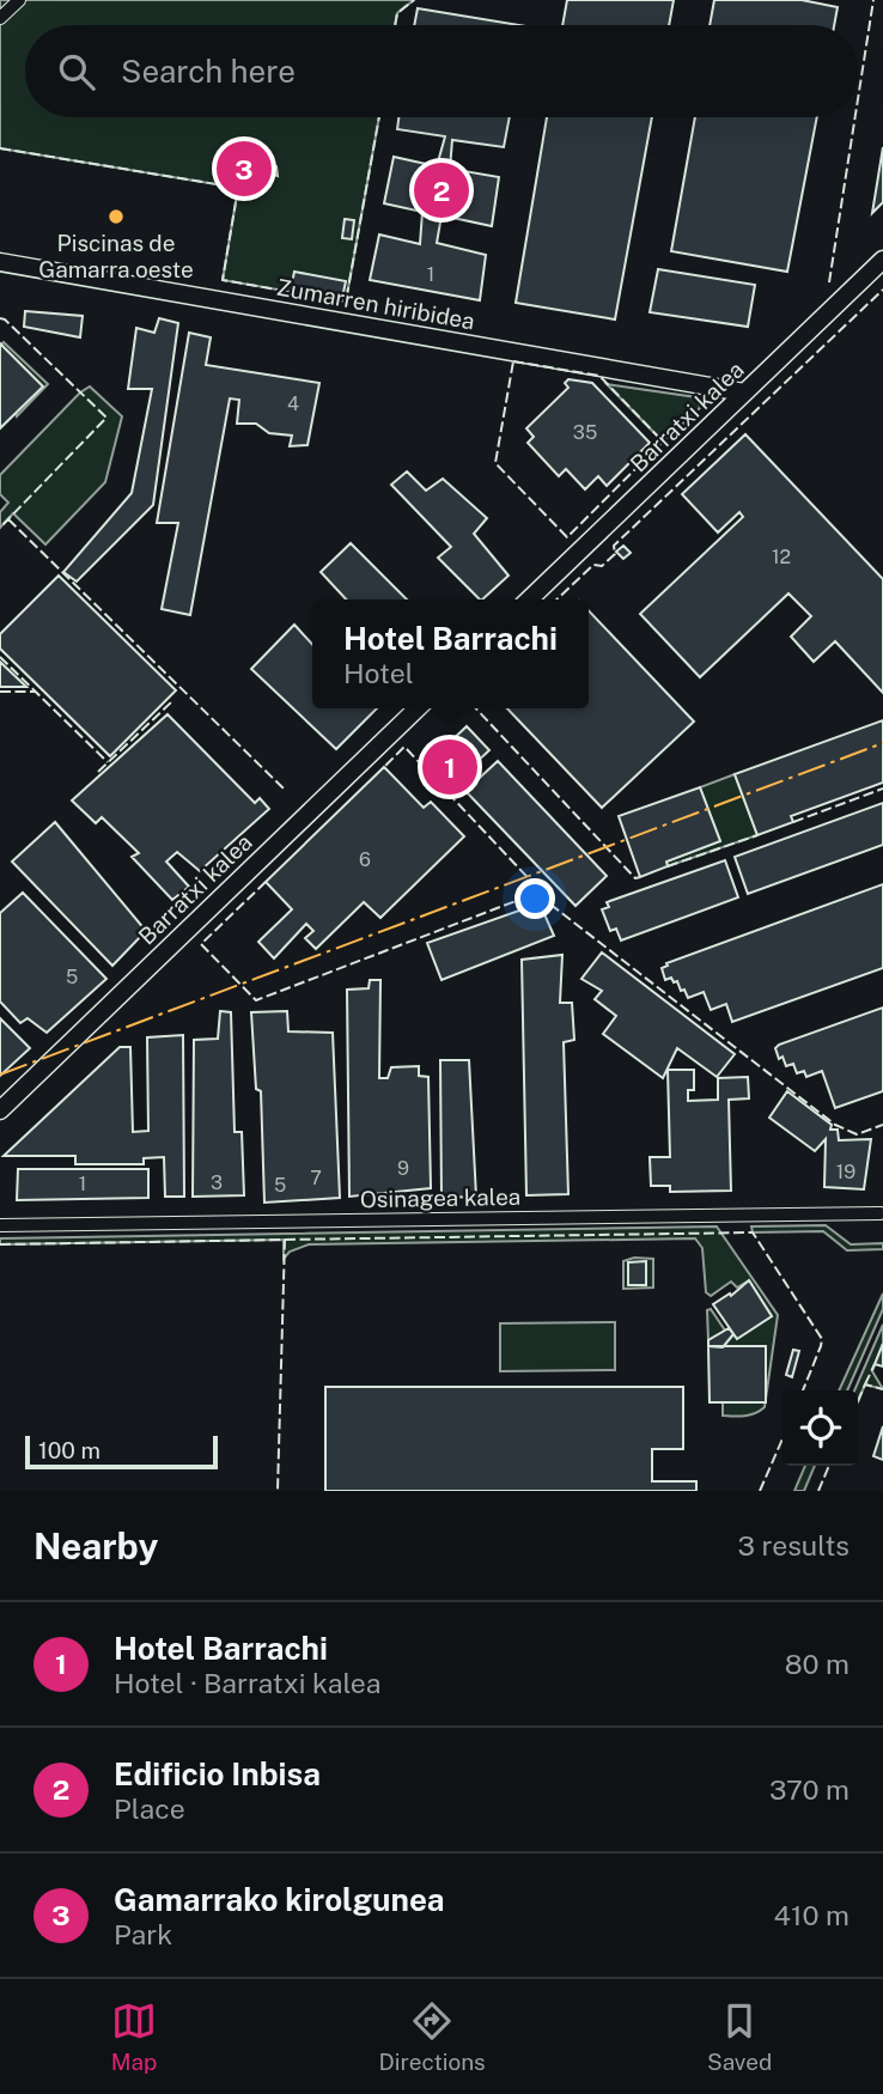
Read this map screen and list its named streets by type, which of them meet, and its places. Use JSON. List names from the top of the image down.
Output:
{
  "streets": {
    "street": ["Zumarren hiribidea", "Barratxi kalea", "Osinagea kalea"]
  },
  "crossings": [
    ["Zumarren hiribidea", "Barratxi kalea"]
  ],
  "places": ["Piscinas de Gamarra oeste"],
  "house_numbers": [
    "1",
    "4",
    "35",
    "12",
    "6",
    "5",
    "9",
    "19",
    "7",
    "3",
    "1",
    "5"
  ],
  "scale_bar": "100 m",
  "page": {
    "search": "Search here",
    "pins": ["3", "2", "1"],
    "popup": ["Hotel Barrachi", "Hotel"],
    "scale": "100 m",
    "heading": ["Nearby", "3 results"],
    "list": [
      {
        "mark": "1",
        "name": "Hotel Barrachi",
        "note": "Hotel · Barratxi kalea",
        "value": "80 m"
      },
      {
        "mark": "2",
        "name": "Edificio Inbisa",
        "note": "Place",
        "value": "370 m"
      },
      {
        "mark": "3",
        "name": "Gamarrako kirolgunea",
        "note": "Park",
        "value": "410 m"
      }
    ],
    "nav": ["Map", "Directions", "Saved"]
  }
}
